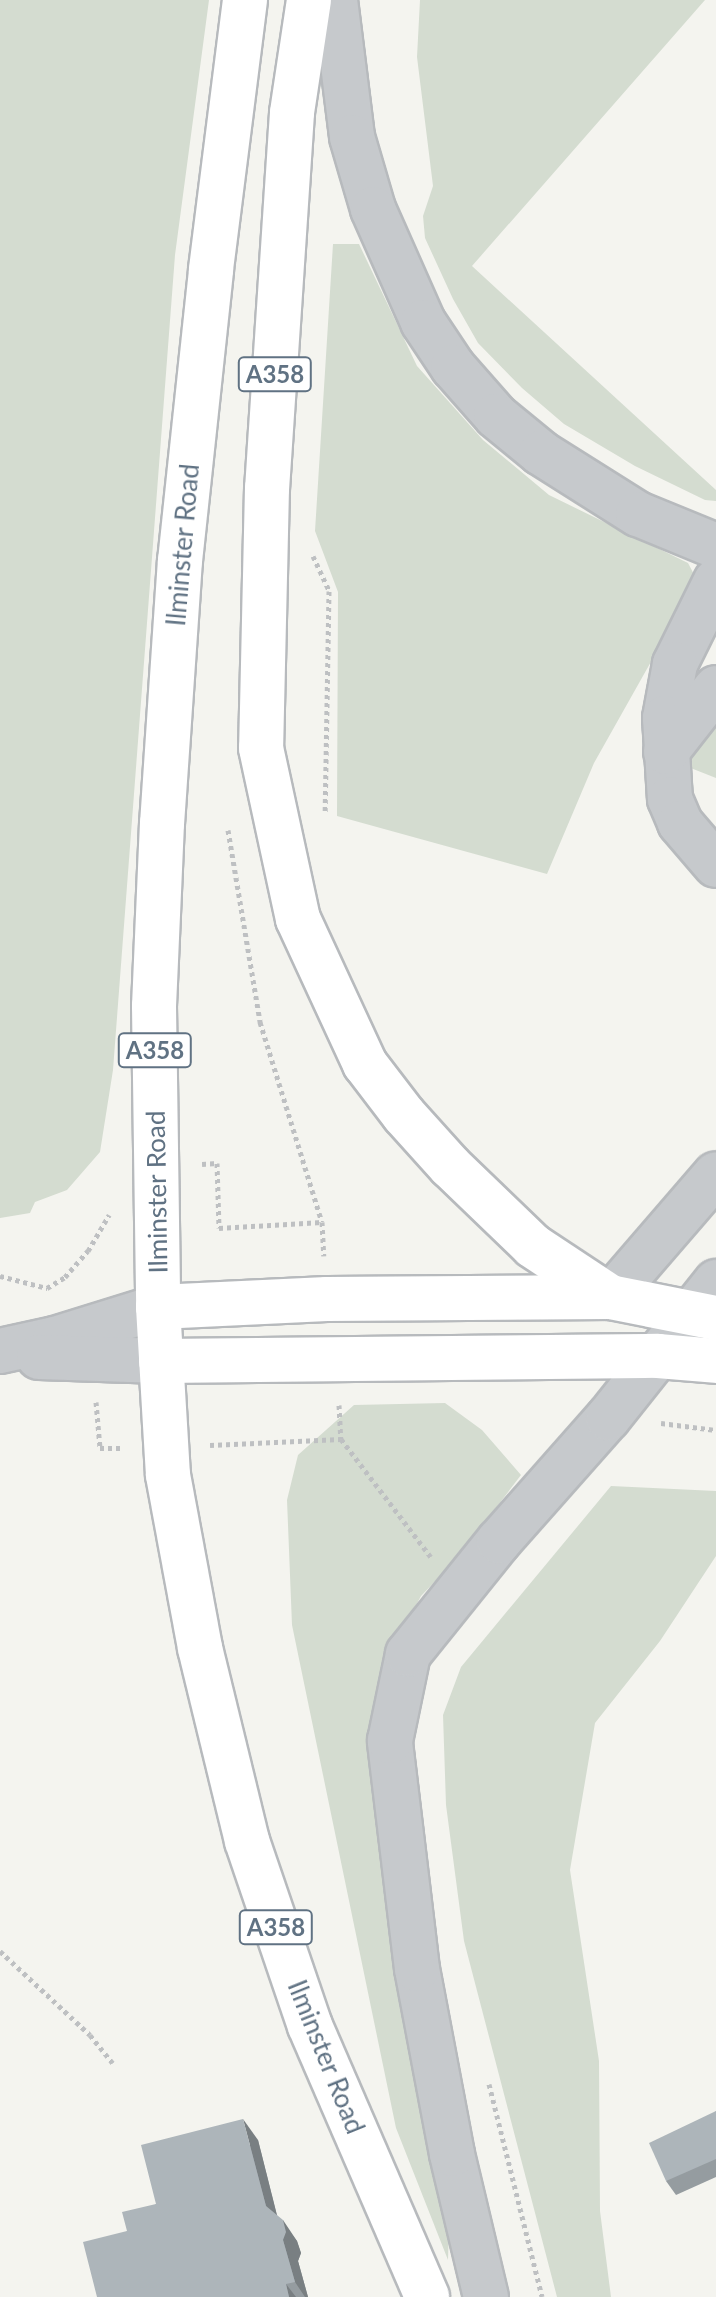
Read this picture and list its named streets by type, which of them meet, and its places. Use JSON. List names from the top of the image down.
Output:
{
  "streets": {
    "highway": ["A358", "Ilminster Road"]
  },
  "crossings": [
    ["A358", "Ilminster Road"]
  ]
}
